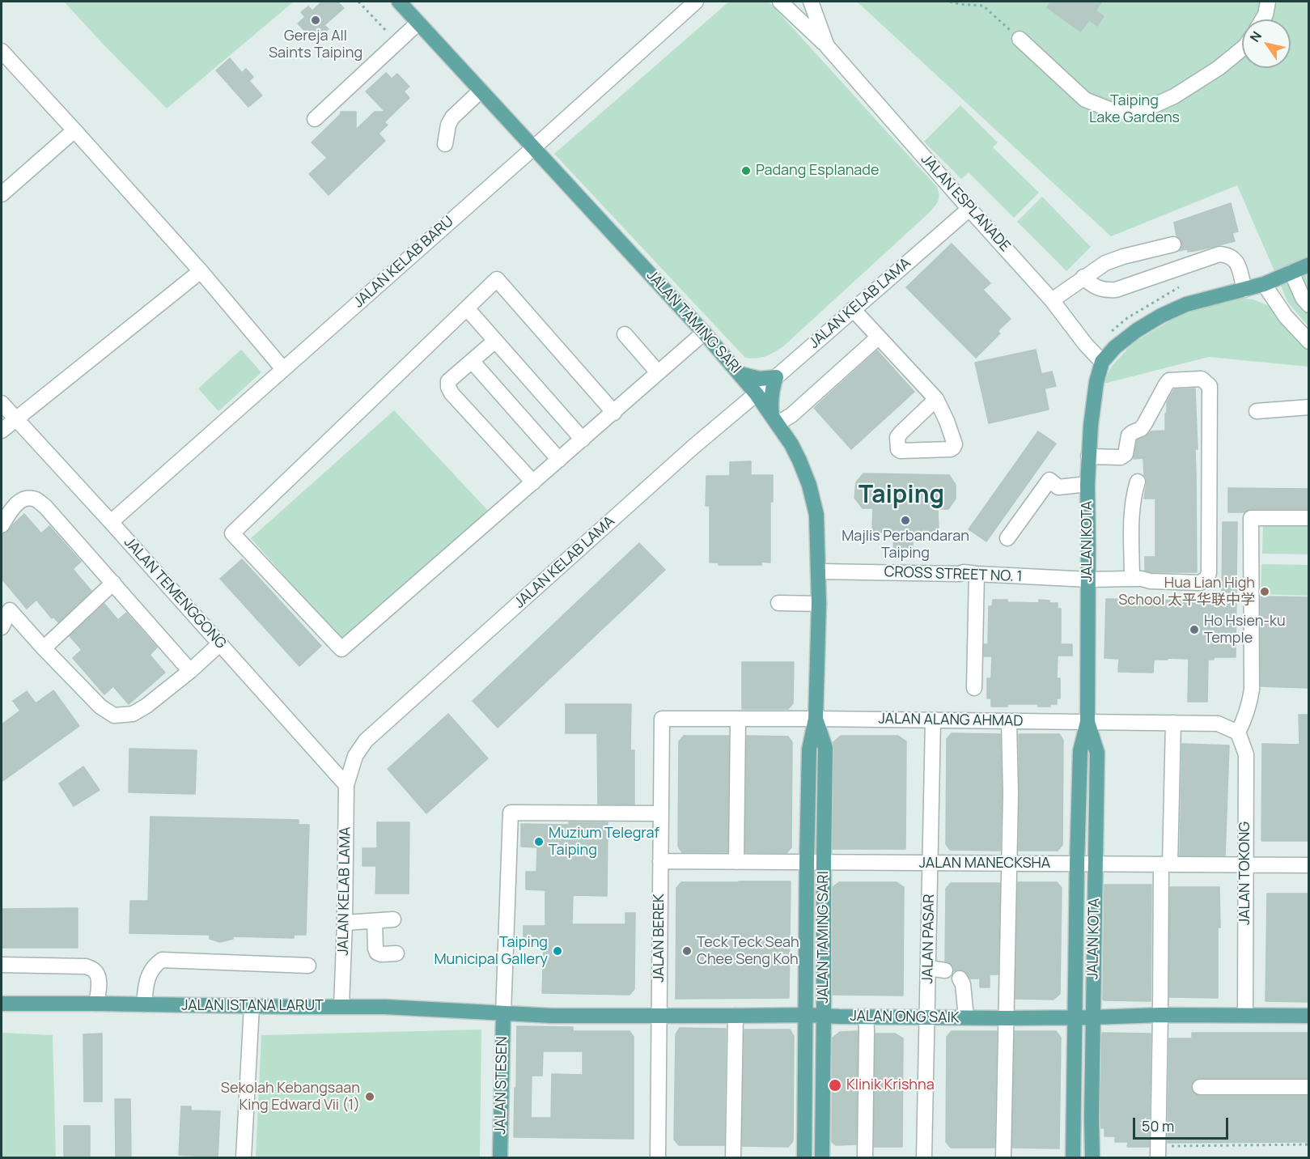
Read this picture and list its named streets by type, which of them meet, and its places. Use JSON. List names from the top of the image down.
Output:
{
  "streets": {
    "main road": [
      "JALAN TAMING SARI",
      "JALAN KOTA",
      "JALAN ISTANA LARUT",
      "JALAN ONG SAIK",
      "JALAN STESEN"
    ],
    "street": [
      "JALAN ESPLANADE",
      "JALAN KELAB BARU",
      "JALAN KELAB LAMA",
      "CROSS STREET NO. 1",
      "JALAN TEMENGGONG",
      "JALAN ALANG AHMAD",
      "JALAN MANECKSHA",
      "JALAN TOKONG",
      "JALAN BEREK",
      "JALAN PASAR"
    ]
  },
  "crossings": [
    ["JALAN ESPLANADE", "JALAN KELAB LAMA"],
    ["JALAN ESPLANADE", "JALAN KOTA"],
    ["JALAN KELAB BARU", "JALAN TAMING SARI"],
    ["JALAN KELAB BARU", "JALAN TEMENGGONG"],
    ["JALAN KELAB LAMA", "JALAN TAMING SARI"],
    ["JALAN KELAB LAMA", "JALAN TEMENGGONG"],
    ["JALAN KELAB LAMA", "JALAN ISTANA LARUT"],
    ["JALAN TAMING SARI", "CROSS STREET NO. 1"],
    ["JALAN TAMING SARI", "JALAN ALANG AHMAD"],
    ["JALAN TAMING SARI", "JALAN MANECKSHA"],
    ["JALAN TAMING SARI", "JALAN ONG SAIK"],
    ["JALAN KOTA", "CROSS STREET NO. 1"],
    ["JALAN KOTA", "JALAN ALANG AHMAD"],
    ["JALAN KOTA", "JALAN MANECKSHA"],
    ["JALAN KOTA", "JALAN ONG SAIK"],
    ["JALAN ALANG AHMAD", "JALAN TOKONG"],
    ["JALAN ALANG AHMAD", "JALAN BEREK"],
    ["JALAN ALANG AHMAD", "JALAN PASAR"],
    ["JALAN MANECKSHA", "JALAN TOKONG"],
    ["JALAN MANECKSHA", "JALAN BEREK"],
    ["JALAN MANECKSHA", "JALAN PASAR"],
    ["JALAN TOKONG", "JALAN ONG SAIK"],
    ["JALAN BEREK", "JALAN ONG SAIK"],
    ["JALAN PASAR", "JALAN ONG SAIK"],
    ["JALAN ISTANA LARUT", "JALAN ONG SAIK"],
    ["JALAN ISTANA LARUT", "JALAN STESEN"],
    ["JALAN ONG SAIK", "JALAN STESEN"]
  ],
  "districts": ["Taiping"],
  "parks": ["Taiping Lake Gardens"],
  "places": [
    "Gereja All Saints Taiping",
    "Padang Esplanade",
    "Majlis Perbandaran Taiping",
    "Hua Lian High School 太平华联中学",
    "Ho Hsien-ku Temple",
    "Muzium Telegraf Taiping",
    "Taiping Municipal Gallery",
    "Teck Teck Seah Chee Seng Koh",
    "Klinik Krishna",
    "Sekolah Kebangsaan King Edward Vii (1)"
  ],
  "scale_bar": "50 m",
  "north": "top left"
}
